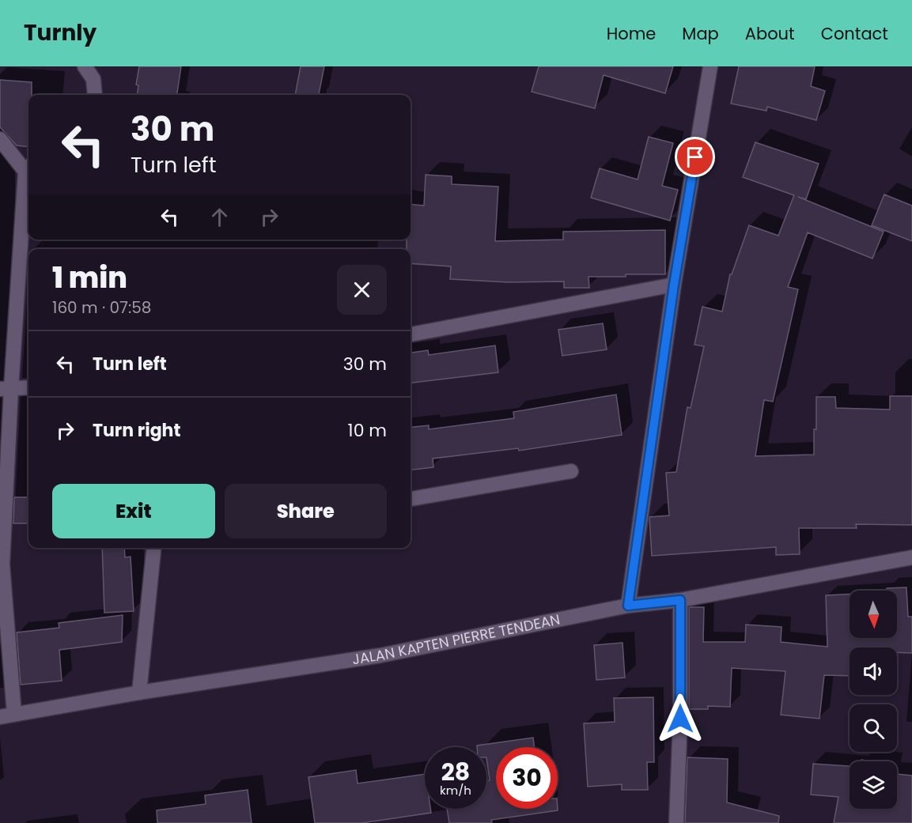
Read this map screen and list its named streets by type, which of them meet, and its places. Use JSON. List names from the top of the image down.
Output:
{
  "streets": {
    "street": ["JALAN KAPTEN PIERRE TENDEAN"]
  },
  "north": "bottom",
  "page": {
    "header": "Turnly",
    "nav": [
      "Home",
      "Map",
      "About",
      "Contact"
    ],
    "turn": ["30 m", "Turn left"],
    "heading": ["1 min", "160 m · 07:58"],
    "list": [
      {
        "name": "Turn left",
        "value": "30 m"
      },
      {
        "name": "Turn right",
        "value": "10 m"
      }
    ],
    "buttons": ["Exit", "Share"],
    "speed": "28 km/h",
    "limit": "30"
  }
}
